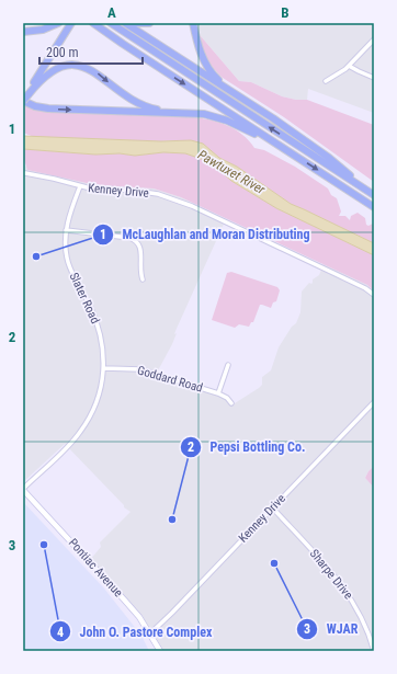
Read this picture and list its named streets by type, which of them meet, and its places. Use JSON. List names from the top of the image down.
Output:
{
  "streets": {
    "main road": ["Pontiac Avenue"],
    "street": [
      "Kenney Drive",
      "Slater Road",
      "Goddard Road",
      "Sharpe Drive"
    ]
  },
  "crossings": [
    ["Kenney Drive", "Slater Road"],
    ["Kenney Drive", "Pontiac Avenue"],
    ["Kenney Drive", "Sharpe Drive"],
    ["Slater Road", "Goddard Road"],
    ["Slater Road", "Pontiac Avenue"]
  ],
  "water": ["Pawtuxet River"],
  "places": [
    "McLaughlan and Moran Distributing",
    "Pepsi Bottling Co.",
    "John O. Pastore Complex",
    "WJAR"
  ],
  "scale_bar": "200 m",
  "grid": {
    "columns": ["A", "B"],
    "rows": ["1", "2", "3"]
  }
}
